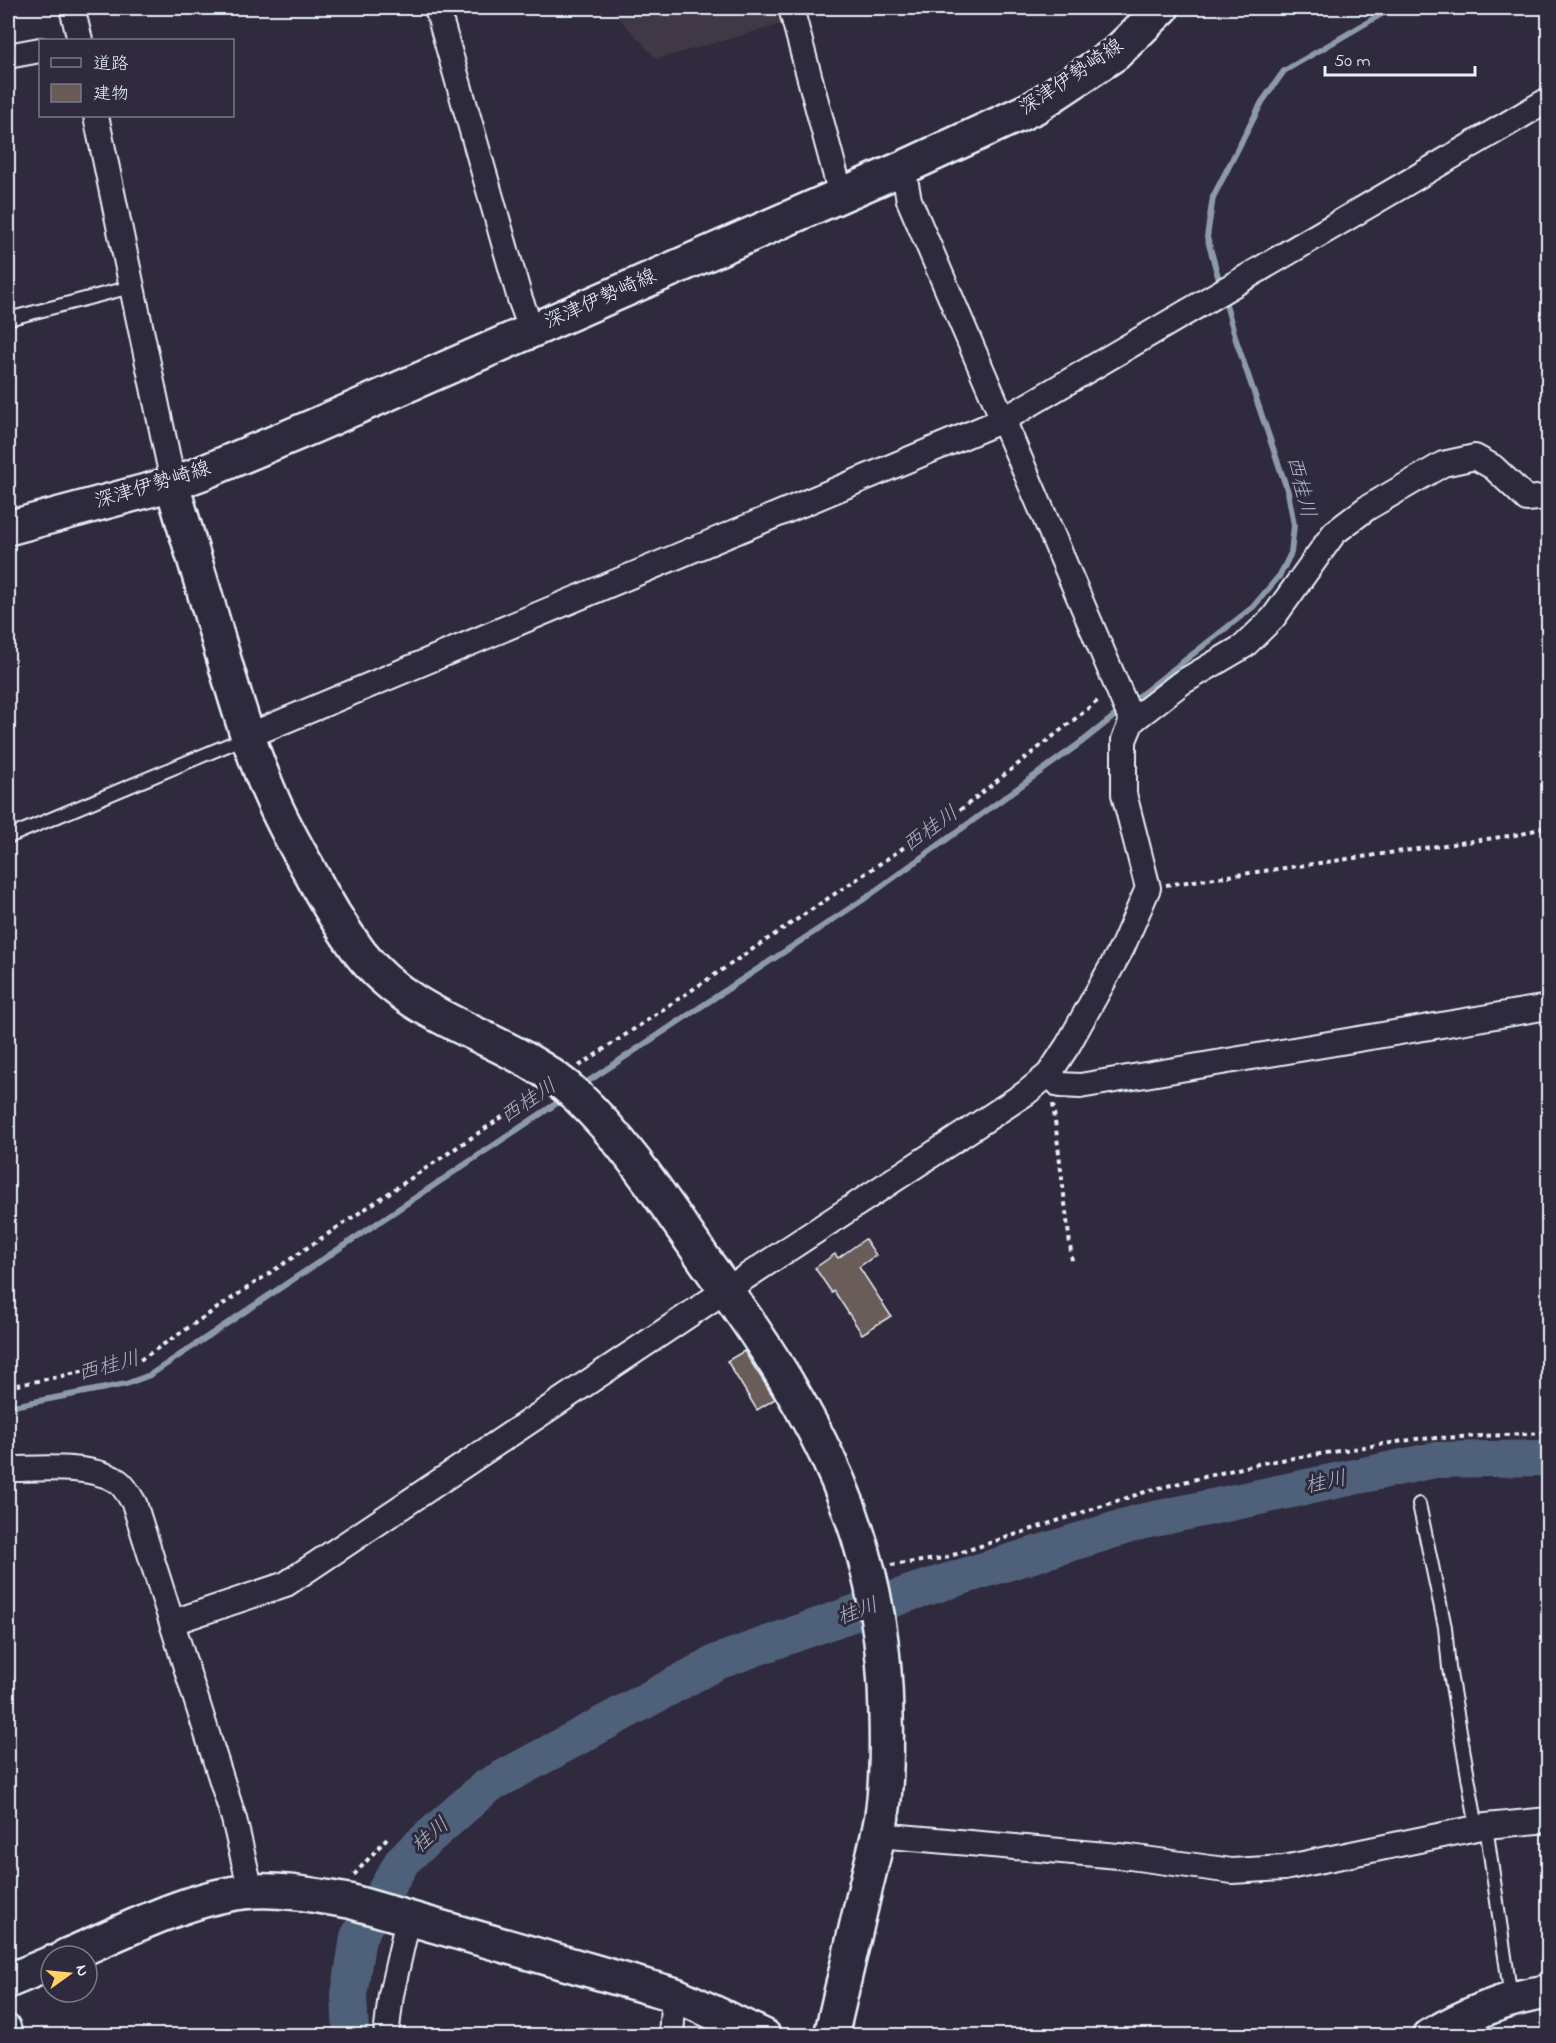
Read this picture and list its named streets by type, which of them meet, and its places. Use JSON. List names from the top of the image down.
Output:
{
  "streets": {
    "street": ["深津伊勢崎線"]
  },
  "water": ["西桂川", "桂川"],
  "legend": ["道路", "建物"],
  "scale_bar": "50 m",
  "north": "right"
}
